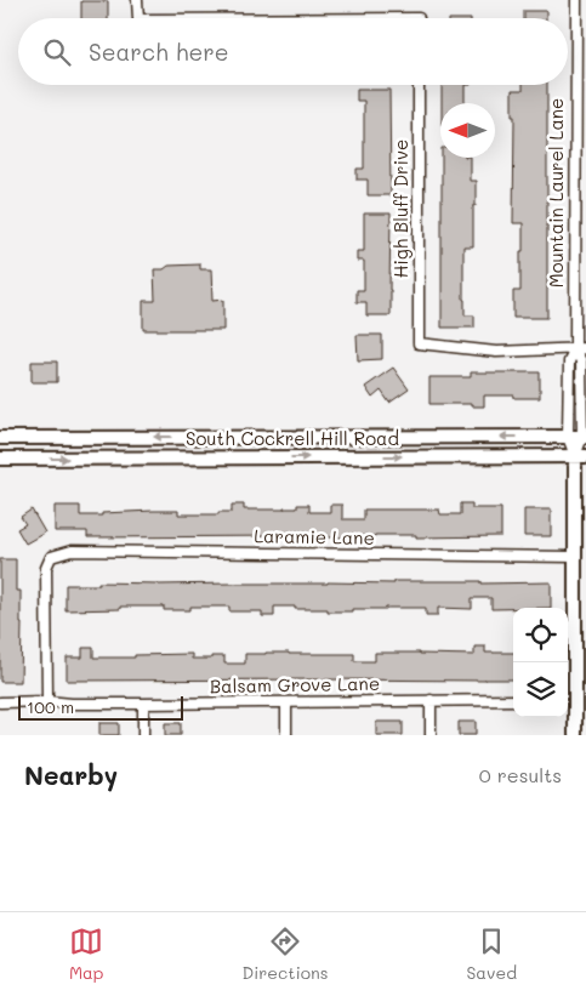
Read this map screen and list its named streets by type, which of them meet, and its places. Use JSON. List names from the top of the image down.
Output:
{
  "streets": {
    "main road": ["Mountain Laurel Lane", "South Cockrell Hill Road"],
    "street": ["High Bluff Drive", "Laramie Lane", "Balsam Grove Lane"]
  },
  "crossings": [
    ["Mountain Laurel Lane", "High Bluff Drive"],
    ["Mountain Laurel Lane", "South Cockrell Hill Road"],
    ["Mountain Laurel Lane", "Laramie Lane"],
    ["Laramie Lane", "Balsam Grove Lane"]
  ],
  "scale_bar": "100 m",
  "north": "left",
  "page": {
    "search": "Search here",
    "scale": "100 m",
    "heading": ["Nearby", "0 results"],
    "nav": ["Map", "Directions", "Saved"]
  }
}
